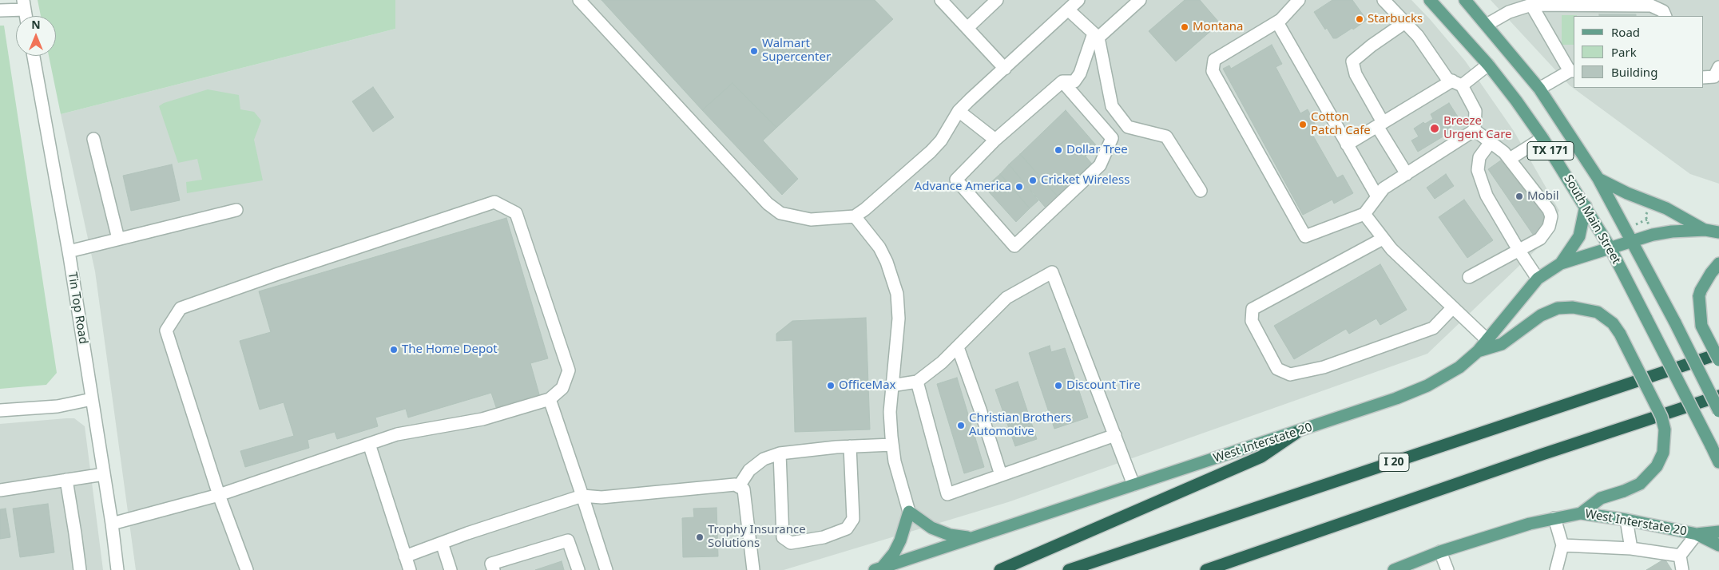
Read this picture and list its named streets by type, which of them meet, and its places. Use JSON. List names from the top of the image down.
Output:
{
  "streets": {
    "highway": ["I 20"],
    "main road": ["TX 171", "South Main Street", "West Interstate 20"],
    "street": ["Tin Top Road"]
  },
  "crossings": [
    ["South Main Street", "West Interstate 20"]
  ],
  "places": [
    "Starbucks",
    "Montana",
    "Walmart Supercenter",
    "Cotton Patch Cafe",
    "Breeze Urgent Care",
    "Dollar Tree",
    "Cricket Wireless",
    "Advance America",
    "Mobil",
    "The Home Depot",
    "OfficeMax",
    "Discount Tire",
    "Christian Brothers Automotive",
    "Trophy Insurance Solutions"
  ],
  "legend": ["Road", "Park", "Building"],
  "north": "top"
}
